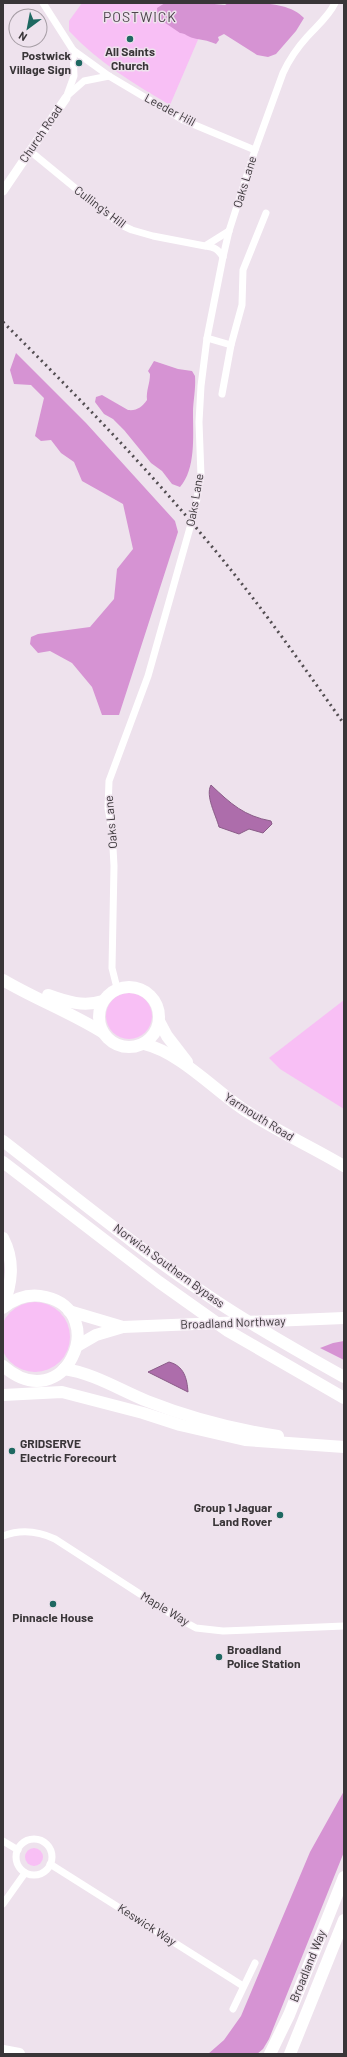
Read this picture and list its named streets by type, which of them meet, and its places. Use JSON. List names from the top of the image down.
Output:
{
  "streets": {
    "highway": [
      "Yarmouth Road",
      "Norwich Southern Bypass",
      "Broadland Northway",
      "Broadland Way"
    ],
    "street": [
      "Leeder Hill",
      "Church Road",
      "Oaks Lane",
      "Culling's Hill",
      "Maple Way",
      "Keswick Way"
    ]
  },
  "crossings": [
    ["Leeder Hill", "Oaks Lane"],
    ["Church Road", "Culling's Hill"],
    ["Oaks Lane", "Culling's Hill"],
    ["Oaks Lane", "Yarmouth Road"]
  ],
  "districts": ["POSTWICK"],
  "places": [
    "All Saints Church",
    "Postwick Village Sign",
    "GRIDSERVE Electric Forecourt",
    "Group 1 Jaguar Land Rover",
    "Pinnacle House",
    "Broadland Police Station"
  ],
  "north": "bottom left"
}
